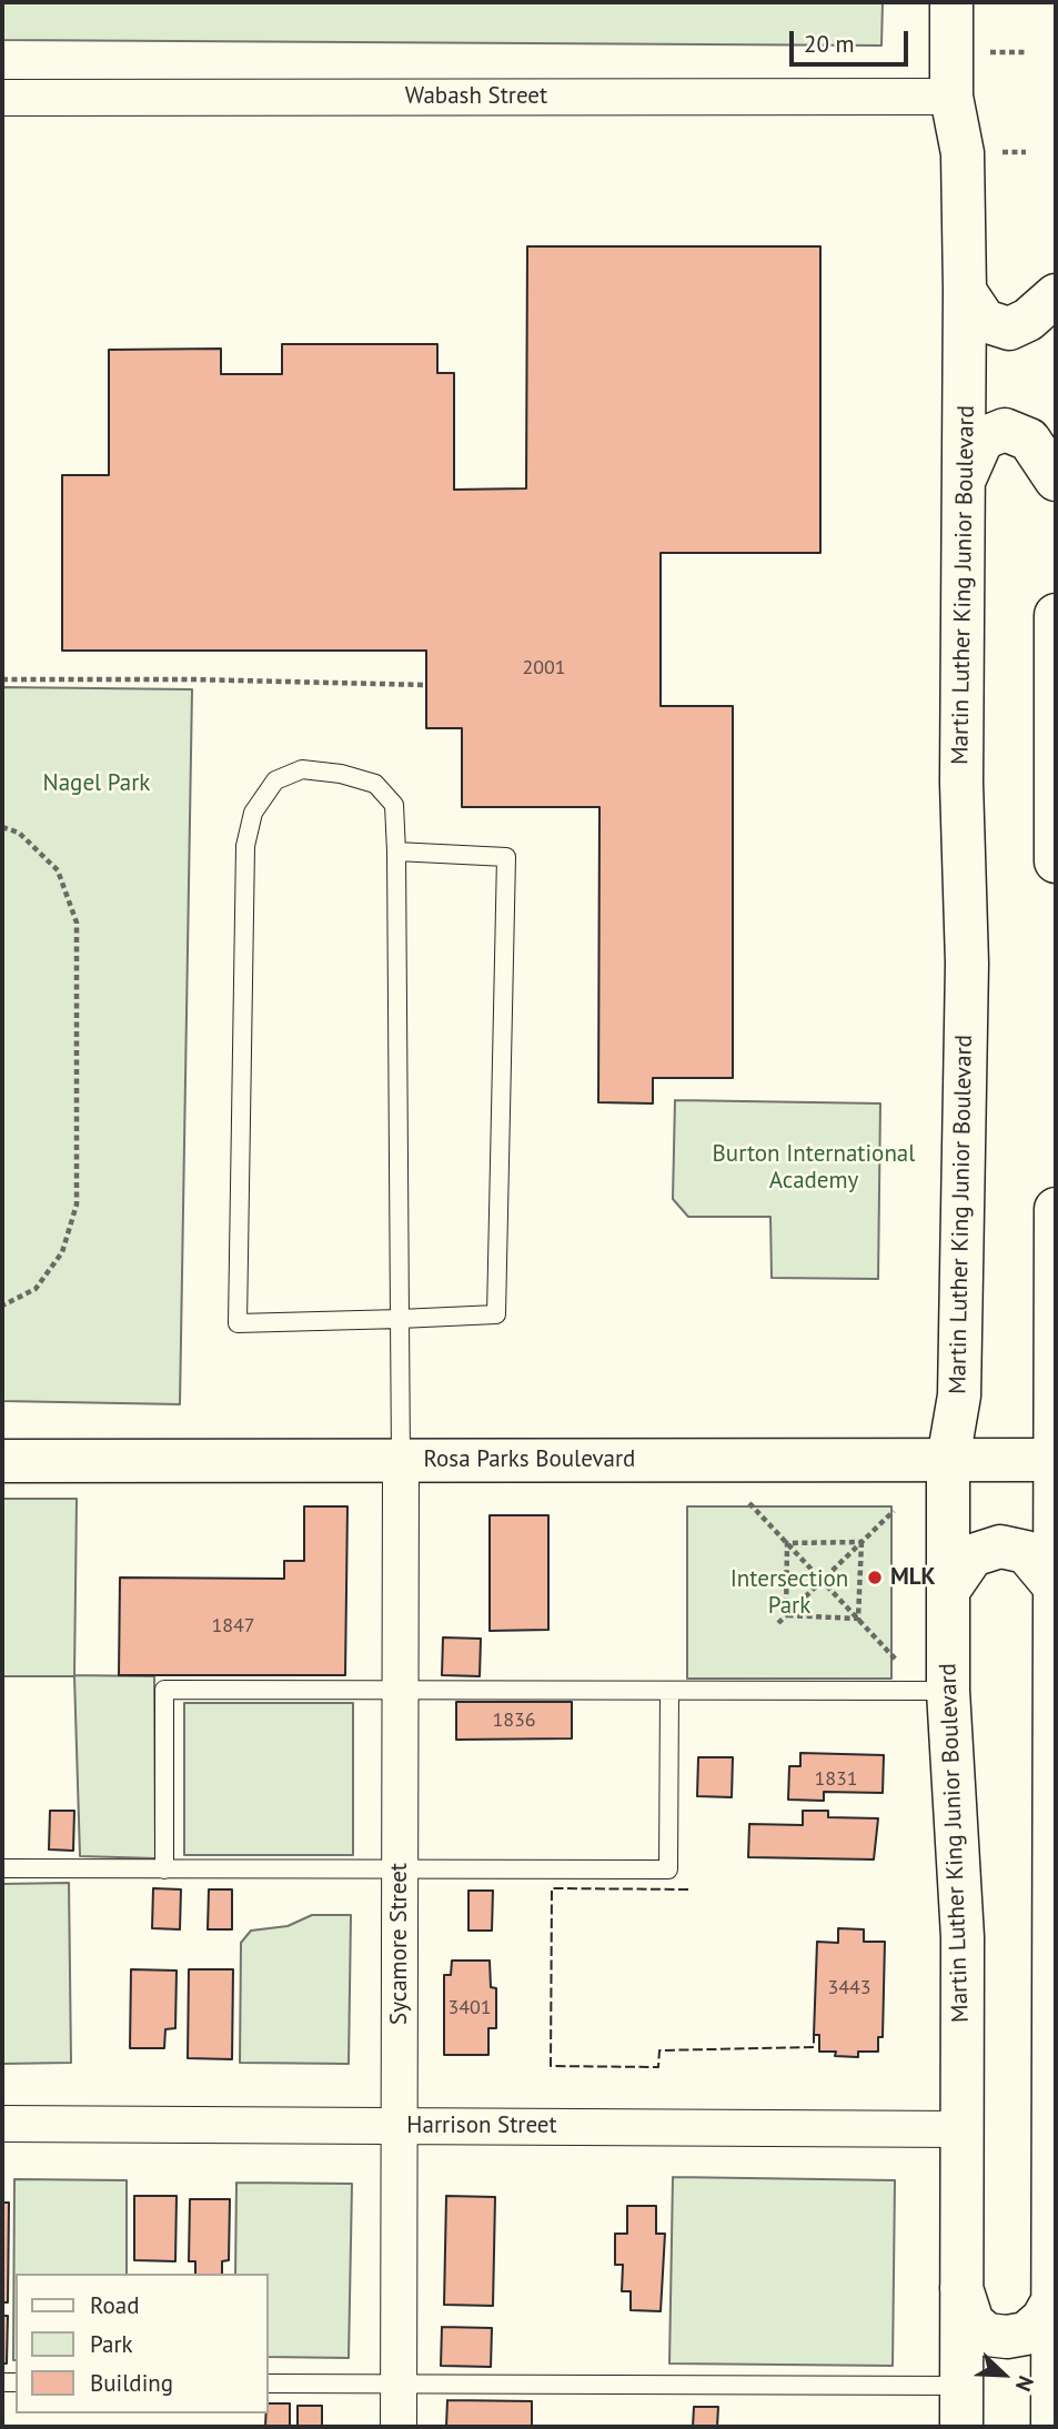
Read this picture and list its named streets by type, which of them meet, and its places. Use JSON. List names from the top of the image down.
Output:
{
  "streets": {
    "main road": ["Martin Luther King Junior Boulevard", "Rosa Parks Boulevard"],
    "street": ["Wabash Street", "Sycamore Street", "Harrison Street"]
  },
  "crossings": [
    ["Wabash Street", "Martin Luther King Junior Boulevard"],
    ["Martin Luther King Junior Boulevard", "Rosa Parks Boulevard"],
    ["Martin Luther King Junior Boulevard", "Harrison Street"],
    ["Rosa Parks Boulevard", "Sycamore Street"],
    ["Sycamore Street", "Harrison Street"]
  ],
  "parks": ["Nagel Park", "Burton International Academy", "Intersection Park"],
  "places": ["MLK"],
  "house_numbers": [
    "2001",
    "1847",
    "1836",
    "1831",
    "3443",
    "3401"
  ],
  "legend": ["Road", "Park", "Building"],
  "scale_bar": "20 m",
  "north": "bottom right"
}
